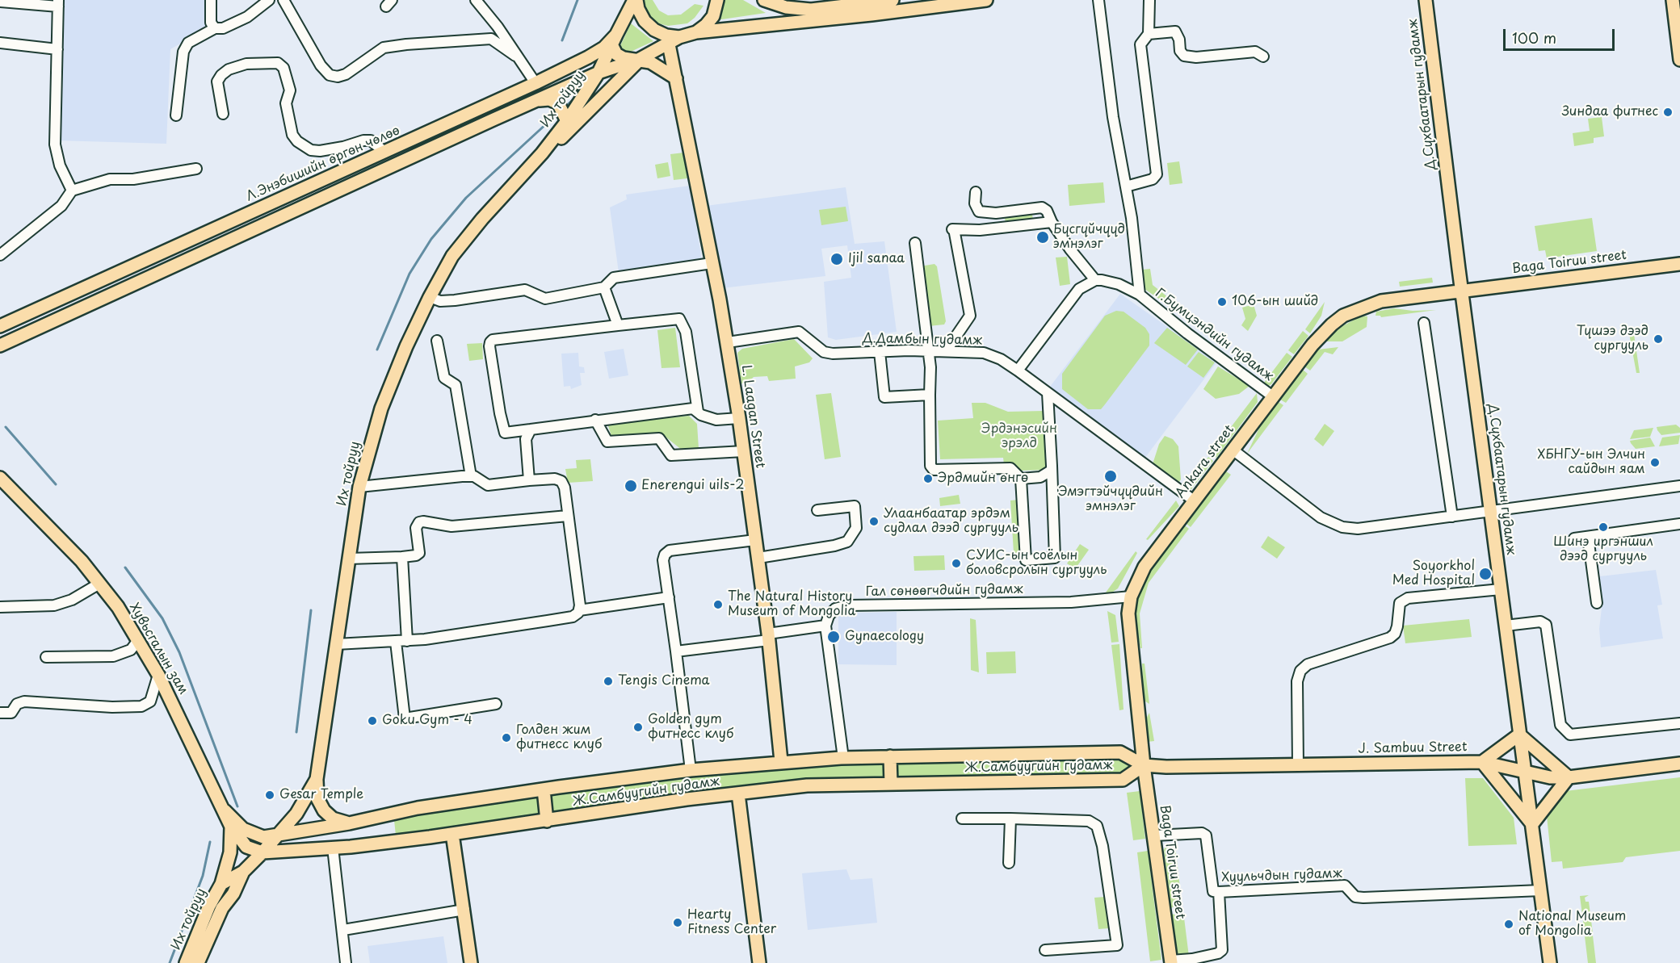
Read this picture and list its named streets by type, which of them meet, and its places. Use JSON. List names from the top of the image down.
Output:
{
  "streets": {
    "main road": [
      "Д.Сүхбаатарын гудамж",
      "Их тойруу",
      "Л.Энэбишийн өргөн чөлөө",
      "Baga Toiruu street",
      "L. Laagan Street",
      "Ankara street",
      "Хувьсгалын зам",
      "J. Sambuu Street",
      "Ж.Самбуугийн гудамж"
    ],
    "street": [
      "Г.Бумцэндийн гудамж",
      "Д.Дамбын гудамж",
      "Гал сөнөөгчдийн гудамж",
      "Хуульчдын гудамж"
    ]
  },
  "crossings": [
    ["Д.Сүхбаатарын гудамж", "Baga Toiruu street"],
    ["Д.Сүхбаатарын гудамж", "Ankara street"],
    ["Д.Сүхбаатарын гудамж", "J. Sambuu Street"],
    ["Д.Сүхбаатарын гудамж", "Хуульчдын гудамж"],
    ["Их тойруу", "L. Laagan Street"],
    ["Их тойруу", "Ж.Самбуугийн гудамж"],
    ["Baga Toiruu street", "Ankara street"],
    ["Baga Toiruu street", "J. Sambuu Street"],
    ["Baga Toiruu street", "Ж.Самбуугийн гудамж"],
    ["Baga Toiruu street", "Хуульчдын гудамж"],
    ["Г.Бумцэндийн гудамж", "Ankara street"],
    ["Д.Дамбын гудамж", "L. Laagan Street"],
    ["Д.Дамбын гудамж", "Ankara street"],
    ["L. Laagan Street", "Ж.Самбуугийн гудамж"],
    ["Ankara street", "Гал сөнөөгчдийн гудамж"],
    ["Ankara street", "J. Sambuu Street"],
    ["Ankara street", "Ж.Самбуугийн гудамж"],
    ["Хувьсгалын зам", "Ж.Самбуугийн гудамж"],
    ["J. Sambuu Street", "Ж.Самбуугийн гудамж"]
  ],
  "parks": ["Эрдэнэсийн эрэлд"],
  "places": [
    "Зиндаа фитнес",
    "Бүсгүйчүүд эмнэлэг",
    "Ijil sanaa",
    "106-ын шийд",
    "Түшээ дээд сургууль",
    "ХБНГУ-ын Элчин сайдын яам",
    "Эмэгтэйчүүдийн эмнэлэг",
    "Эрдмийн өнгө",
    "Enerengui uils-2",
    "Улаанбаатар эрдэм судлал дээд сургууль",
    "Шинэ иргэншил дээд сургууль",
    "СУИС-ын соёлын боловсролын сургууль",
    "Soyorkhol Med Hospital",
    "The Natural History Museum of Mongolia",
    "Gynaecology",
    "Tengis Cinema",
    "Goku Gym - 4",
    "Golden gym фитнесс клуб",
    "Голден жим фитнесс клуб",
    "Gesar Temple",
    "Hearty Fitness Center",
    "National Museum of Mongolia"
  ],
  "scale_bar": "100 m"
}
